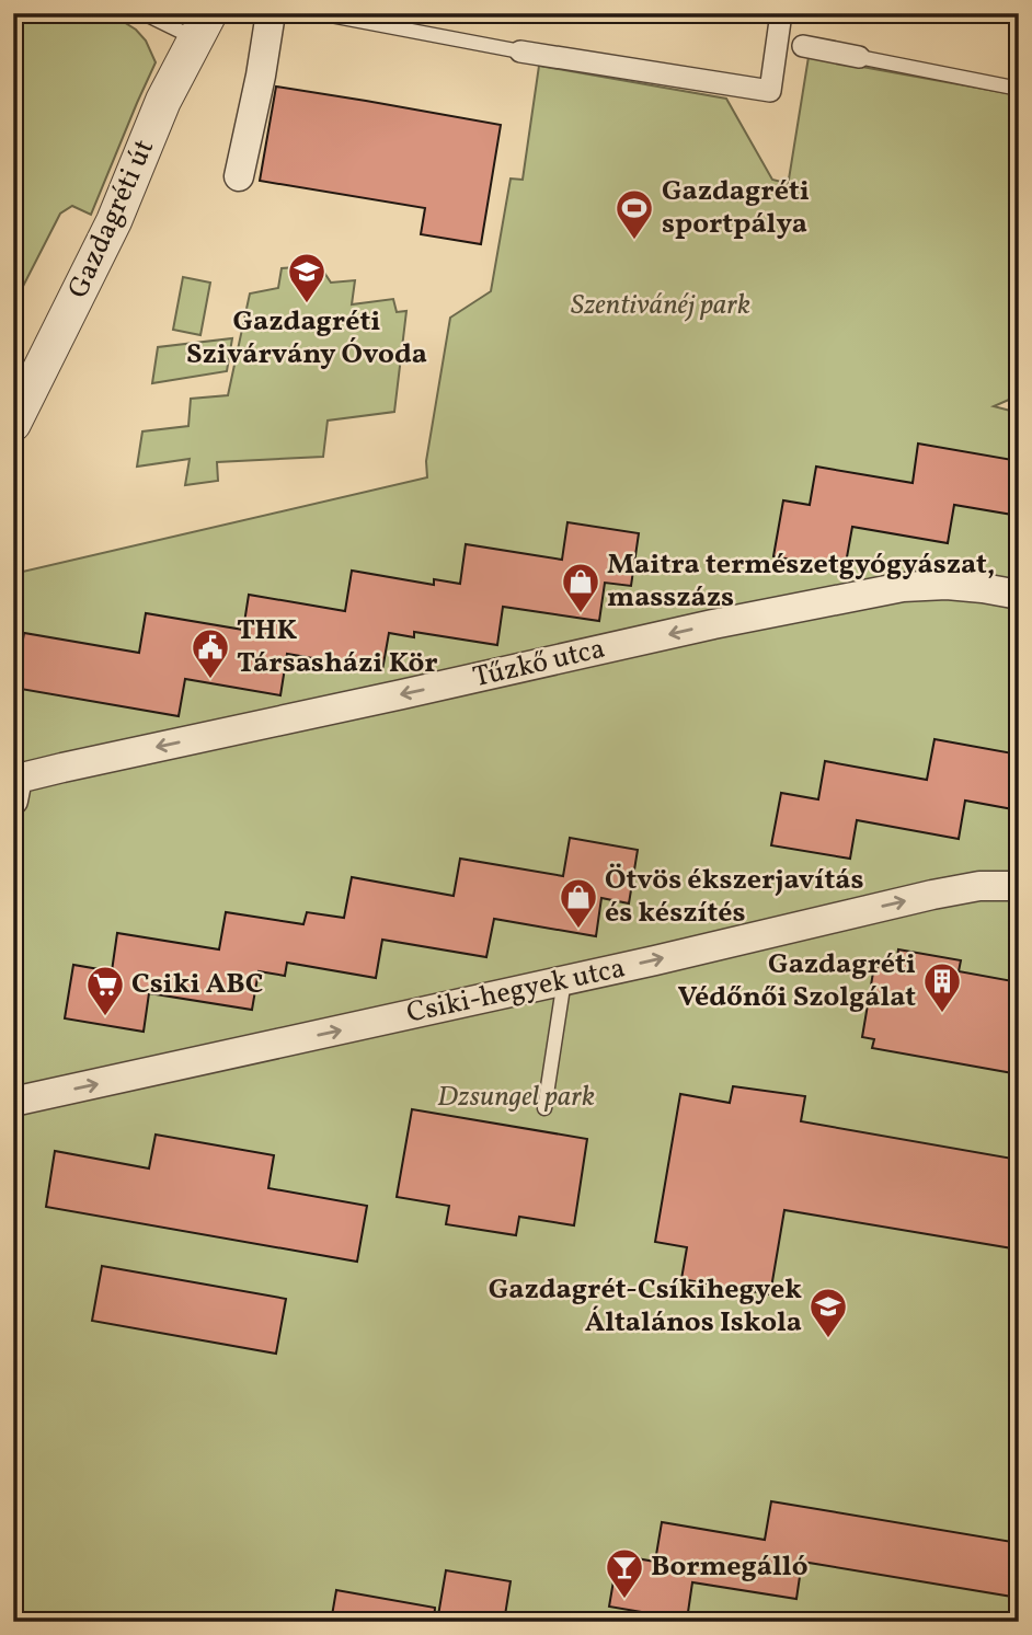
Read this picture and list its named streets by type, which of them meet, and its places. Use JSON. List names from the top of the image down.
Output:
{
  "streets": {
    "street": ["Gazdagréti út", "Tűzkő utca", "Csiki-hegyek utca"]
  },
  "one_way": ["Tűzkő utca", "Csiki-hegyek utca"],
  "parks": ["Szentivánéj park", "Dzsungel park"],
  "places": {
    "sports": ["Gazdagréti sportpálya"],
    "school or university": ["Gazdagréti Szivárvány Óvoda", "Gazdagrét-Csíkihegyek Általános Iskola"],
    "shop": ["Maitra természetgyógyászat, masszázs", "Ötvös ékszerjavítás és készítés"],
    "public building": ["THK Társasházi Kör"],
    "building": ["Gazdagréti Védőnői Szolgálat"],
    "supermarket": ["Csiki ABC"],
    "bar": ["Bormegálló"]
  }
}
